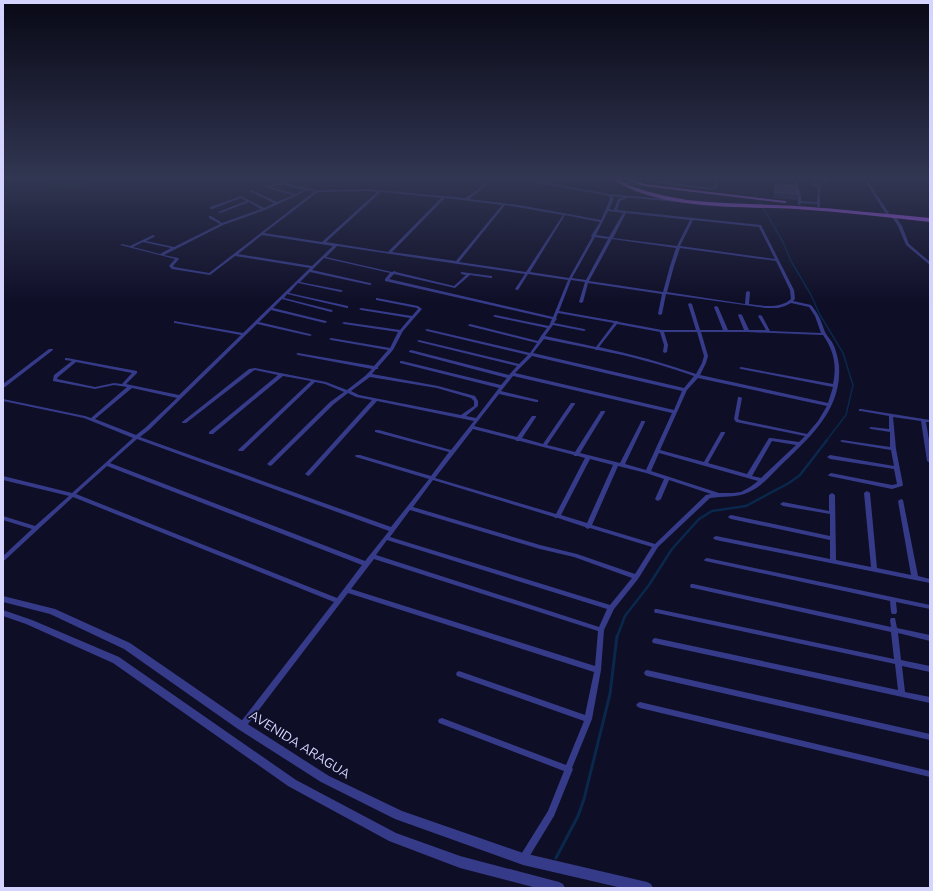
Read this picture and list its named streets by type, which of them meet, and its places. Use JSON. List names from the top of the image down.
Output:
{
  "streets": {
    "street": ["AVENIDA ARAGUA"]
  }
}
